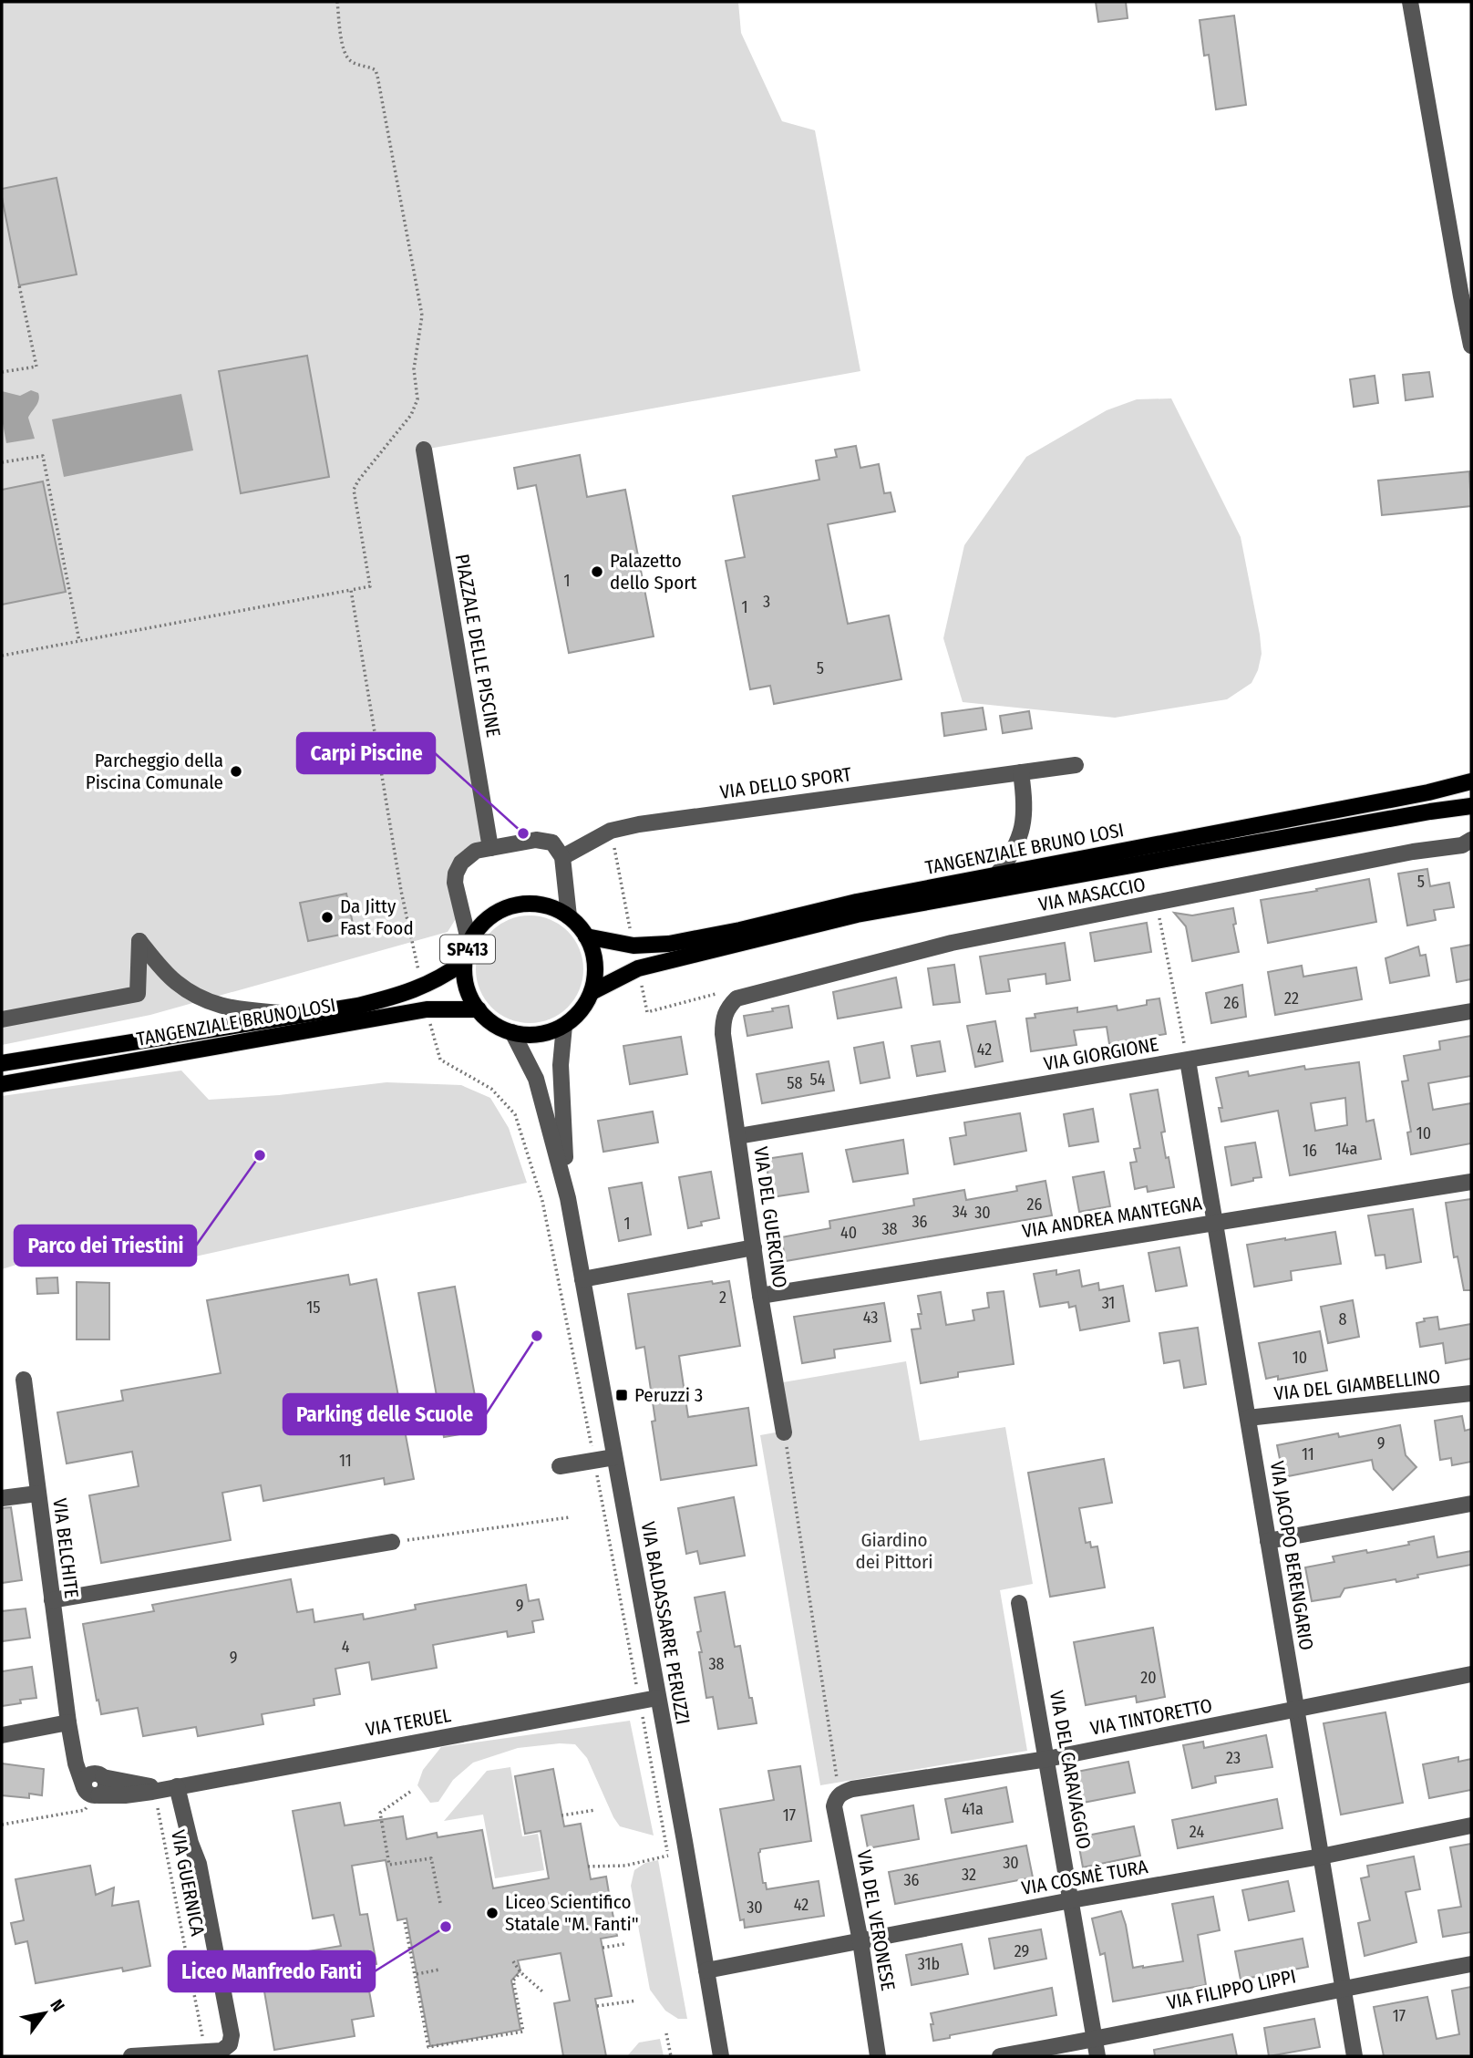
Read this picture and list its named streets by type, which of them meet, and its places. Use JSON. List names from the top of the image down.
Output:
{
  "streets": {
    "main road": ["TANGENZIALE BRUNO LOSI", "SP413"],
    "street": [
      "PIAZZALE DELLE PISCINE",
      "VIA DELLO SPORT",
      "VIA MASACCIO",
      "VIA GIORGIONE",
      "VIA DEL GUERCINO",
      "VIA ANDREA MANTEGNA",
      "VIA DEL GIAMBELLINO",
      "VIA BELCHITE",
      "VIA JACOPO BERENGARIO",
      "VIA BALDASSARRE PERUZZI",
      "VIA TINTORETTO",
      "VIA TERUEL",
      "VIA DEL CARAVAGGIO",
      "VIA COSMÈ TURA",
      "VIA DEL VERONESE",
      "VIA FILIPPO LIPPI"
    ],
    "path": ["VIA GUERNICA"]
  },
  "crossings": [
    ["TANGENZIALE BRUNO LOSI", "SP413"],
    ["TANGENZIALE BRUNO LOSI", "VIA BALDASSARRE PERUZZI"],
    ["VIA MASACCIO", "VIA DEL GUERCINO"],
    ["SP413", "VIA BALDASSARRE PERUZZI"],
    ["VIA GIORGIONE", "VIA DEL GUERCINO"],
    ["VIA GIORGIONE", "VIA JACOPO BERENGARIO"],
    ["VIA DEL GUERCINO", "VIA ANDREA MANTEGNA"],
    ["VIA ANDREA MANTEGNA", "VIA JACOPO BERENGARIO"],
    ["VIA DEL GIAMBELLINO", "VIA JACOPO BERENGARIO"],
    ["VIA JACOPO BERENGARIO", "VIA TINTORETTO"],
    ["VIA JACOPO BERENGARIO", "VIA COSMÈ TURA"],
    ["VIA JACOPO BERENGARIO", "VIA FILIPPO LIPPI"],
    ["VIA BALDASSARRE PERUZZI", "VIA TERUEL"],
    ["VIA BALDASSARRE PERUZZI", "VIA COSMÈ TURA"],
    ["VIA TINTORETTO", "VIA DEL CARAVAGGIO"],
    ["VIA TINTORETTO", "VIA DEL VERONESE"],
    ["VIA TERUEL", "VIA GUERNICA"],
    ["VIA DEL CARAVAGGIO", "VIA COSMÈ TURA"],
    ["VIA DEL CARAVAGGIO", "VIA FILIPPO LIPPI"],
    ["VIA COSMÈ TURA", "VIA DEL VERONESE"]
  ],
  "parks": ["Giardino dei Pittori"],
  "places": {
    "other": [
      "Palazetto dello Sport",
      "Parcheggio della Piscina Comunale",
      "Carpi Piscine",
      "Da Jitty Fast Food",
      "Parco dei Triestini",
      "Parking delle Scuole",
      "Liceo Scientifico Statale \"M. Fanti\"",
      "Liceo Manfredo Fanti"
    ],
    "transit": ["Peruzzi 3"]
  },
  "house_numbers": [
    "1",
    "3",
    "1",
    "5",
    "5",
    "22",
    "26",
    "42",
    "54",
    "58",
    "10",
    "14a",
    "16",
    "26",
    "34",
    "30",
    "36",
    "1",
    "38",
    "40",
    "2",
    "31",
    "15",
    "43",
    "8",
    "10",
    "9",
    "11",
    "11",
    "9",
    "4",
    "9",
    "38",
    "20",
    "23",
    "41a",
    "17",
    "24",
    "30",
    "32",
    "36",
    "42",
    "30",
    "29",
    "31b",
    "17"
  ],
  "north": "top right"
}
